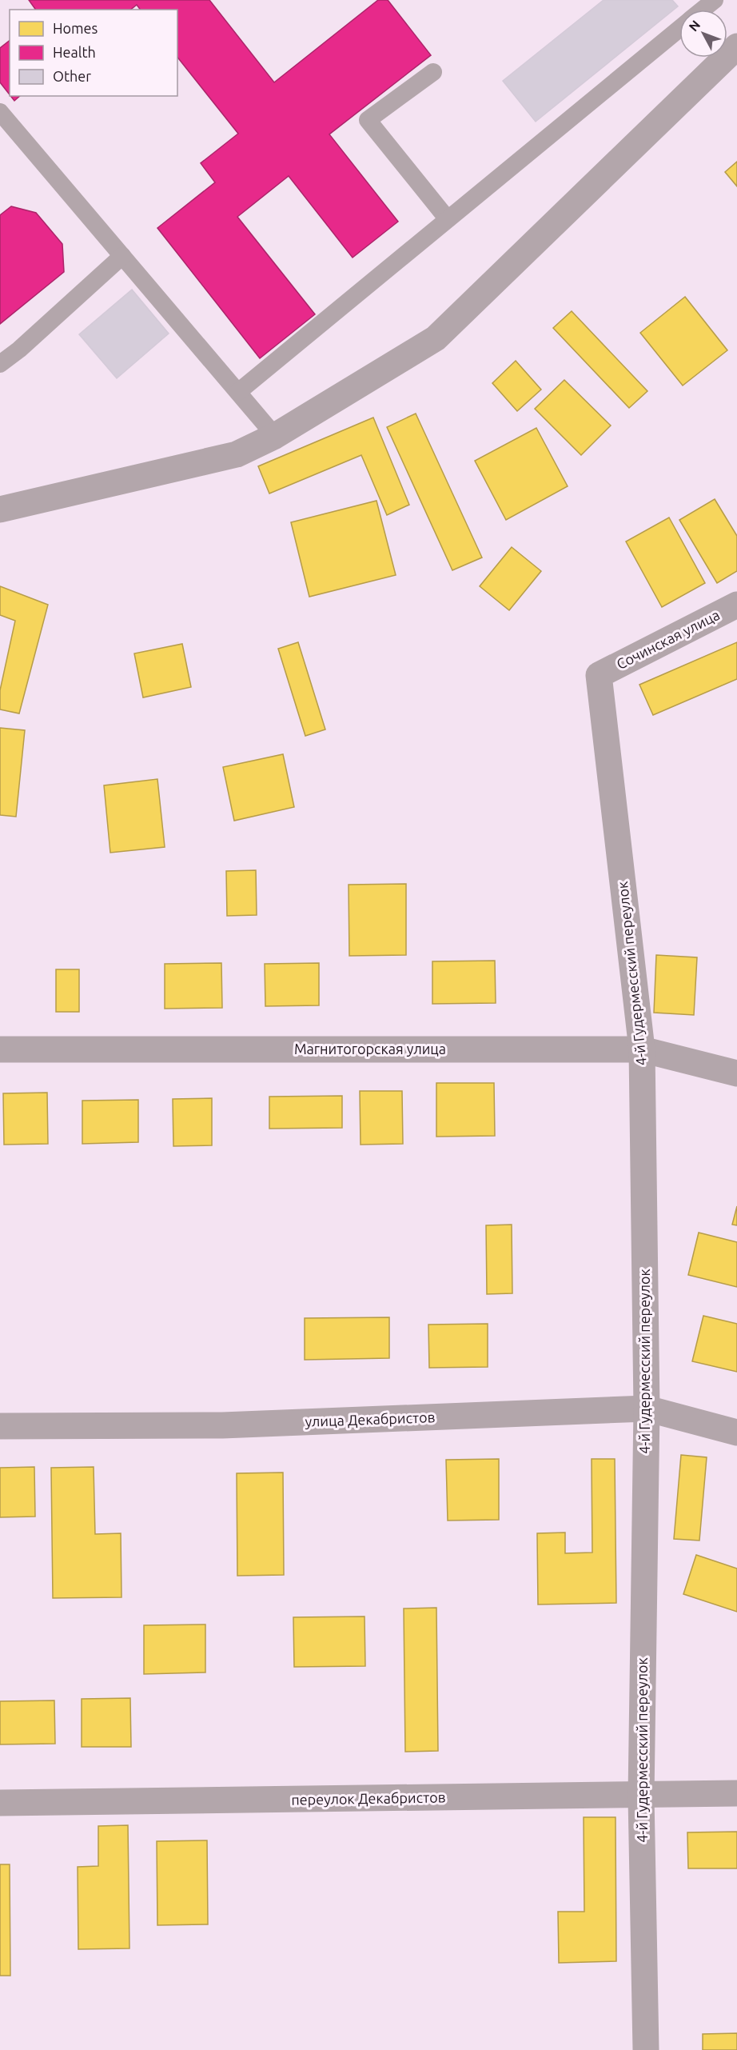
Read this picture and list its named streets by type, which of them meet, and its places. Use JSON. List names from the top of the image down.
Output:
{
  "streets": {
    "street": [
      "Сочинская улица",
      "4-й Гудермесский переулок",
      "Магнитогорская улица",
      "улица Декабристов",
      "переулок Декабристов"
    ]
  },
  "crossings": [
    ["Сочинская улица", "4-й Гудермесский переулок"],
    ["4-й Гудермесский переулок", "Магнитогорская улица"],
    ["4-й Гудермесский переулок", "улица Декабристов"],
    ["4-й Гудермесский переулок", "переулок Декабристов"]
  ],
  "legend": ["Homes", "Health", "Other"],
  "north": "top left"
}
